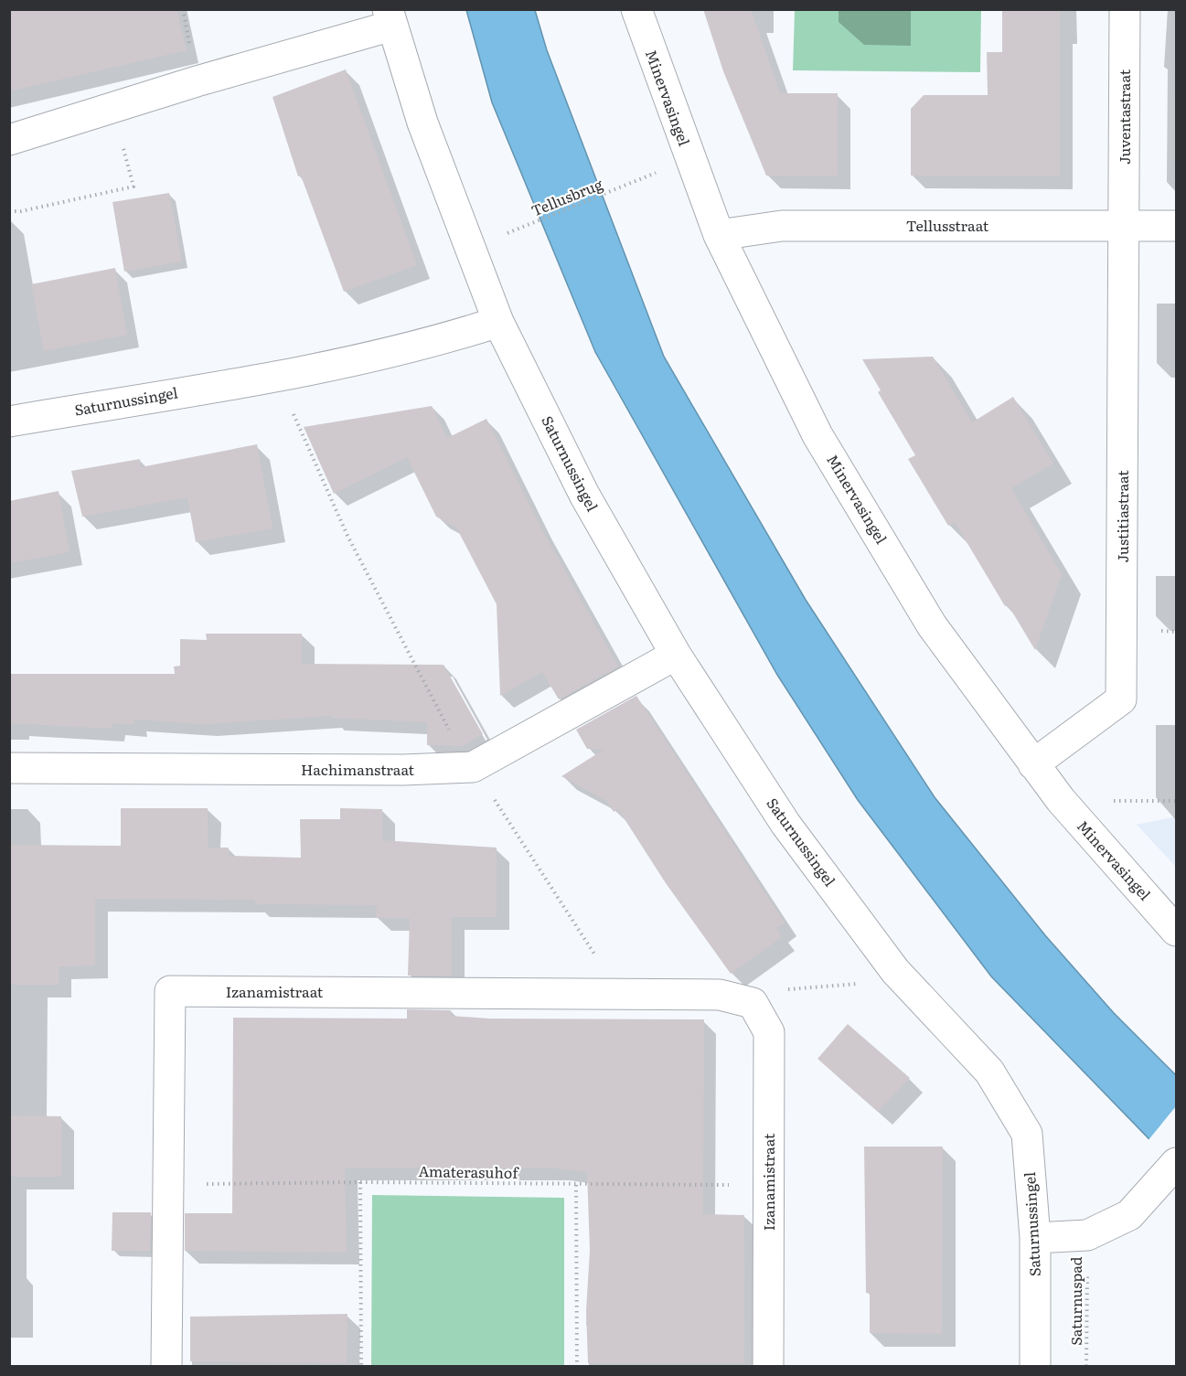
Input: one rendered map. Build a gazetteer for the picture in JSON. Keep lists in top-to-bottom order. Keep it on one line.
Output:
{"streets":{"street":["Minervasingel","Juventastraat","Tellusstraat","Saturnussingel","Justitiastraat","Hachimanstraat","Izanamistraat"],"path":["Tellusbrug","Amaterasuhof","Saturnuspad"]},"crossings":[["Minervasingel","Tellusstraat"],["Minervasingel","Justitiastraat"],["Juventastraat","Tellusstraat"],["Juventastraat","Justitiastraat"],["Tellusstraat","Justitiastraat"],["Saturnussingel","Hachimanstraat"],["Izanamistraat","Amaterasuhof"]]}
